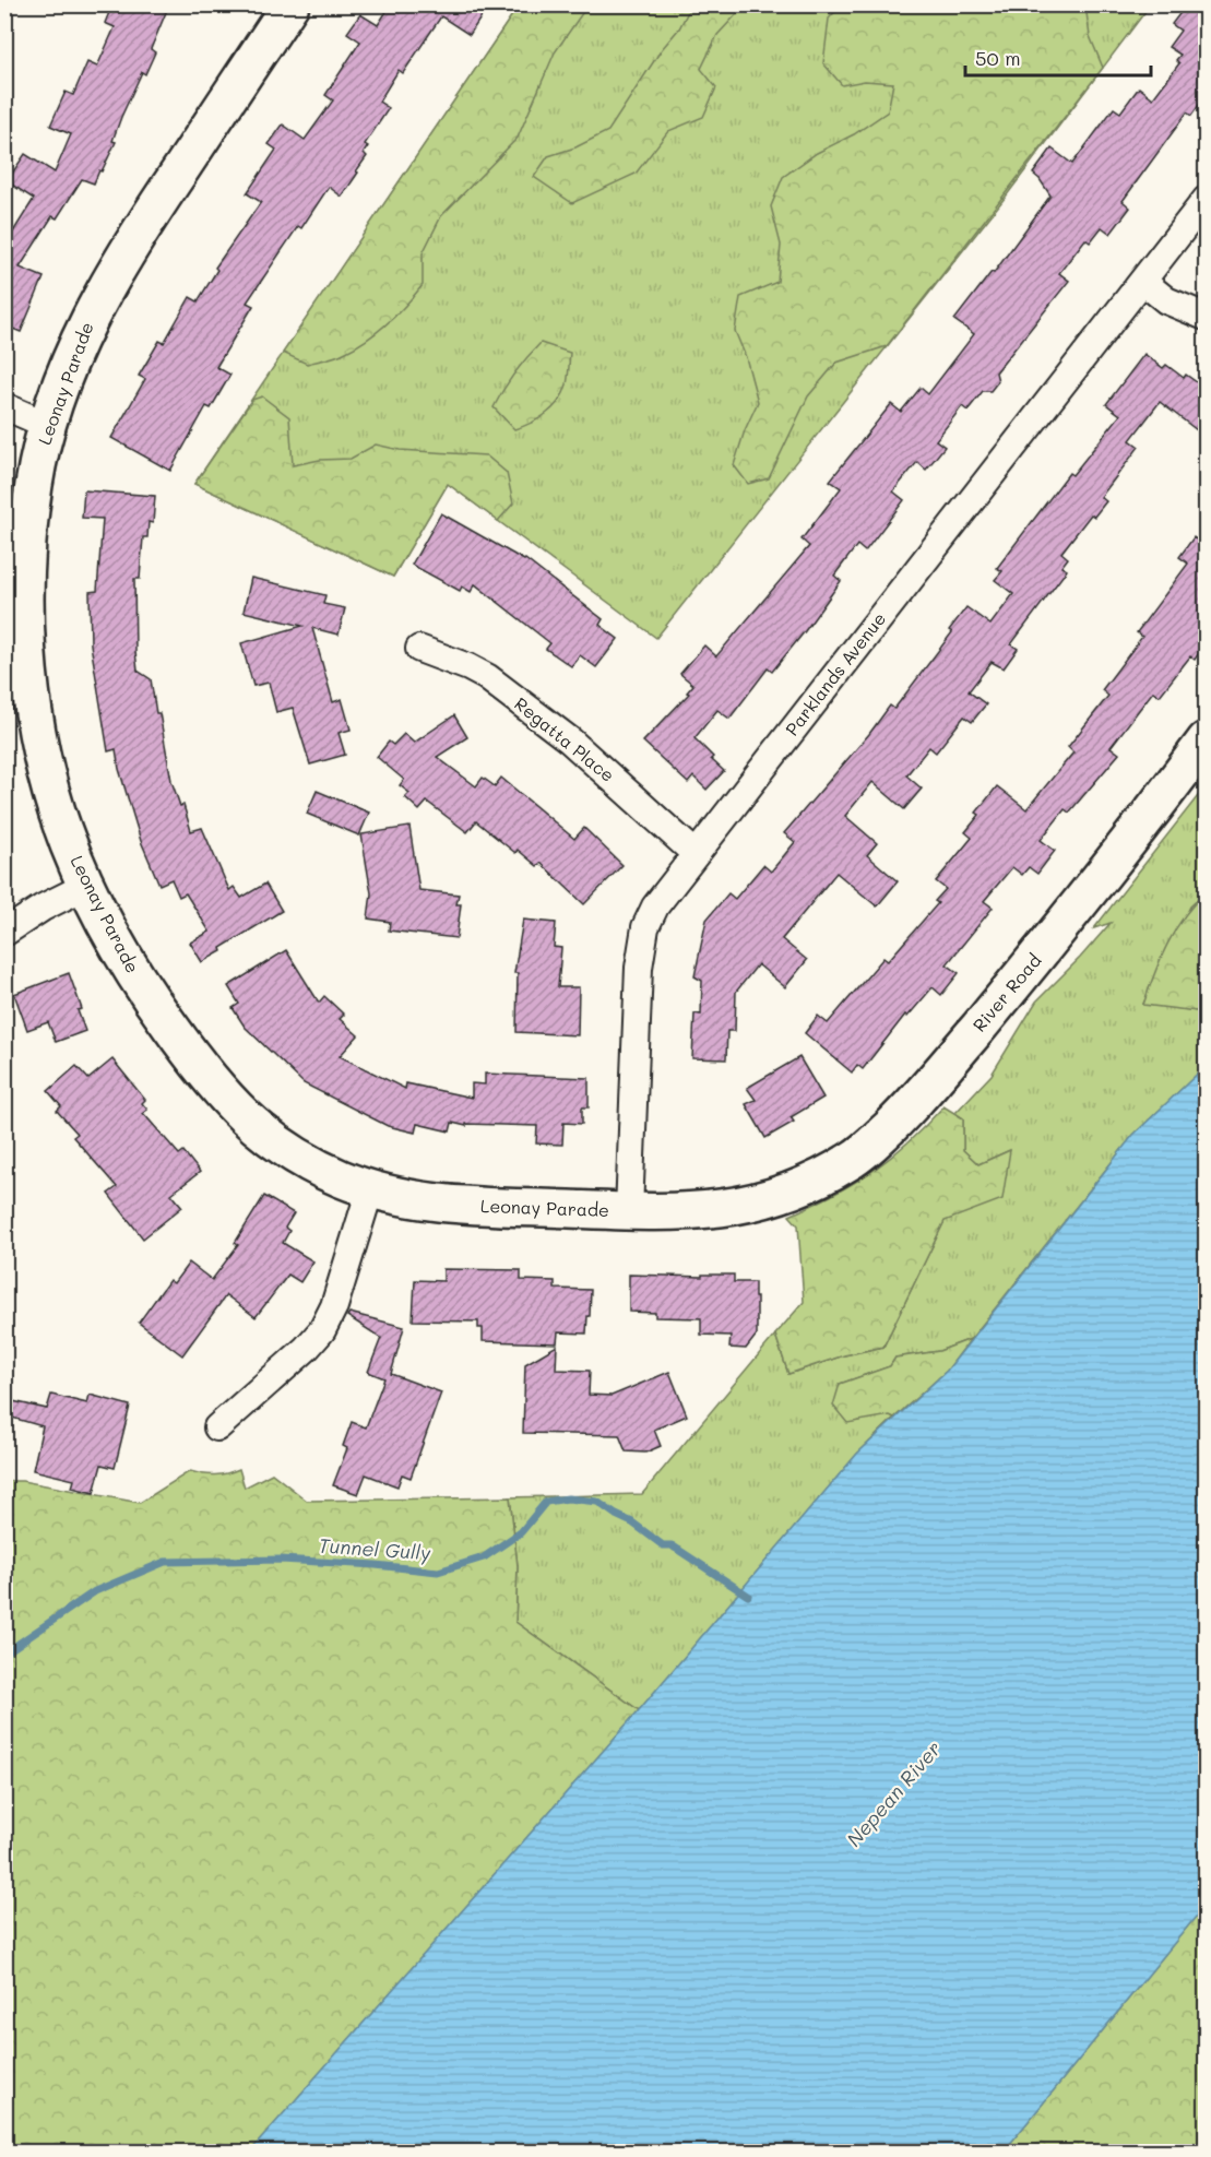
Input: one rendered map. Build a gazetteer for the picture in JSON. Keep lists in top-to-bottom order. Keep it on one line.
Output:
{"streets":{"street":["Leonay Parade","Parklands Avenue","Regatta Place","River Road"]},"crossings":[["Leonay Parade","Parklands Avenue"],["Leonay Parade","River Road"],["Parklands Avenue","Regatta Place"]],"water":["Tunnel Gully","Nepean River"],"scale_bar":"50 m"}
